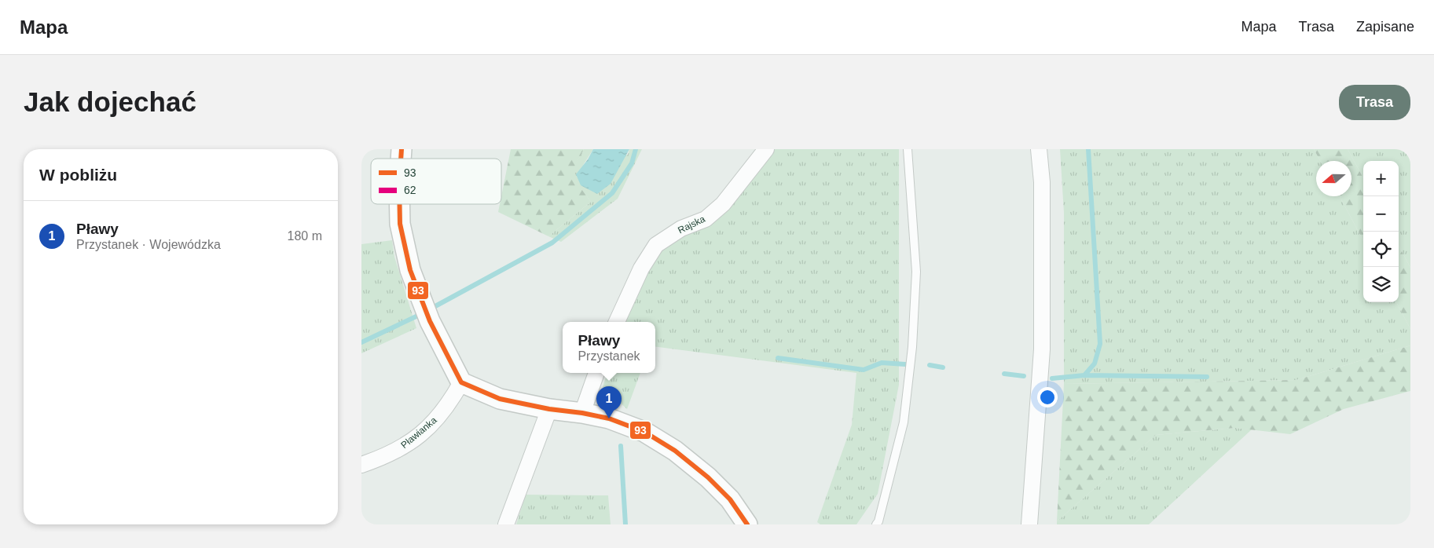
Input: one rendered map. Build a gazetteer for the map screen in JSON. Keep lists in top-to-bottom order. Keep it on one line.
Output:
{"streets":{"street":["Rajska","Pławianka"]},"lines":["transit line 93"],"legend":["93","62"],"north":"left","page":{"header":"Mapa","nav":["Mapa","Trasa","Zapisane"],"buttons":"Trasa","title":"Jak dojechać","heading":"W pobliżu","map_buttons":["+","−"],"list":[{"mark":"1","name":"Pławy","note":"Przystanek · Wojewódzka","value":"180 m"}],"popup":["Pławy","Przystanek"],"pins":"1"}}
